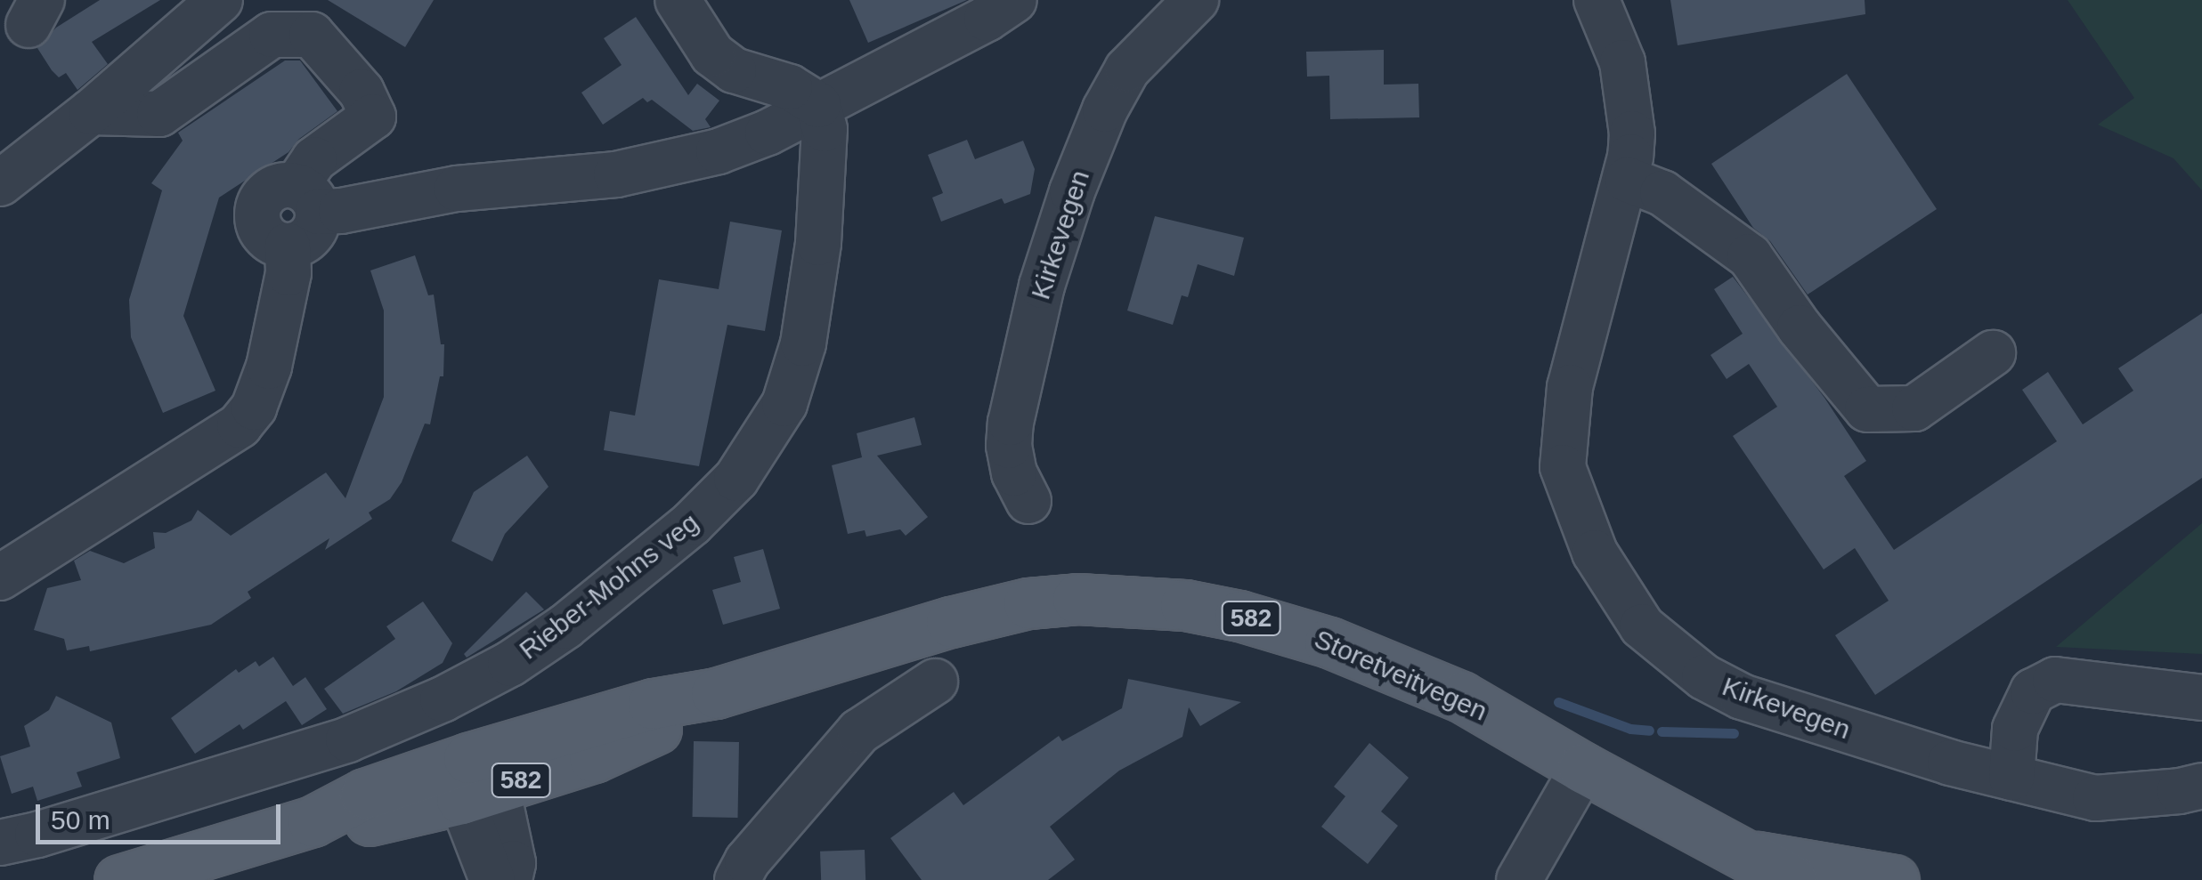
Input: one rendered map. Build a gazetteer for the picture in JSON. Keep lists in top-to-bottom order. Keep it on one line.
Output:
{"streets":{"main road":["582","Storetveitvegen"],"street":["Kirkevegen","Rieber-Mohns veg"]},"scale_bar":"50 m"}
